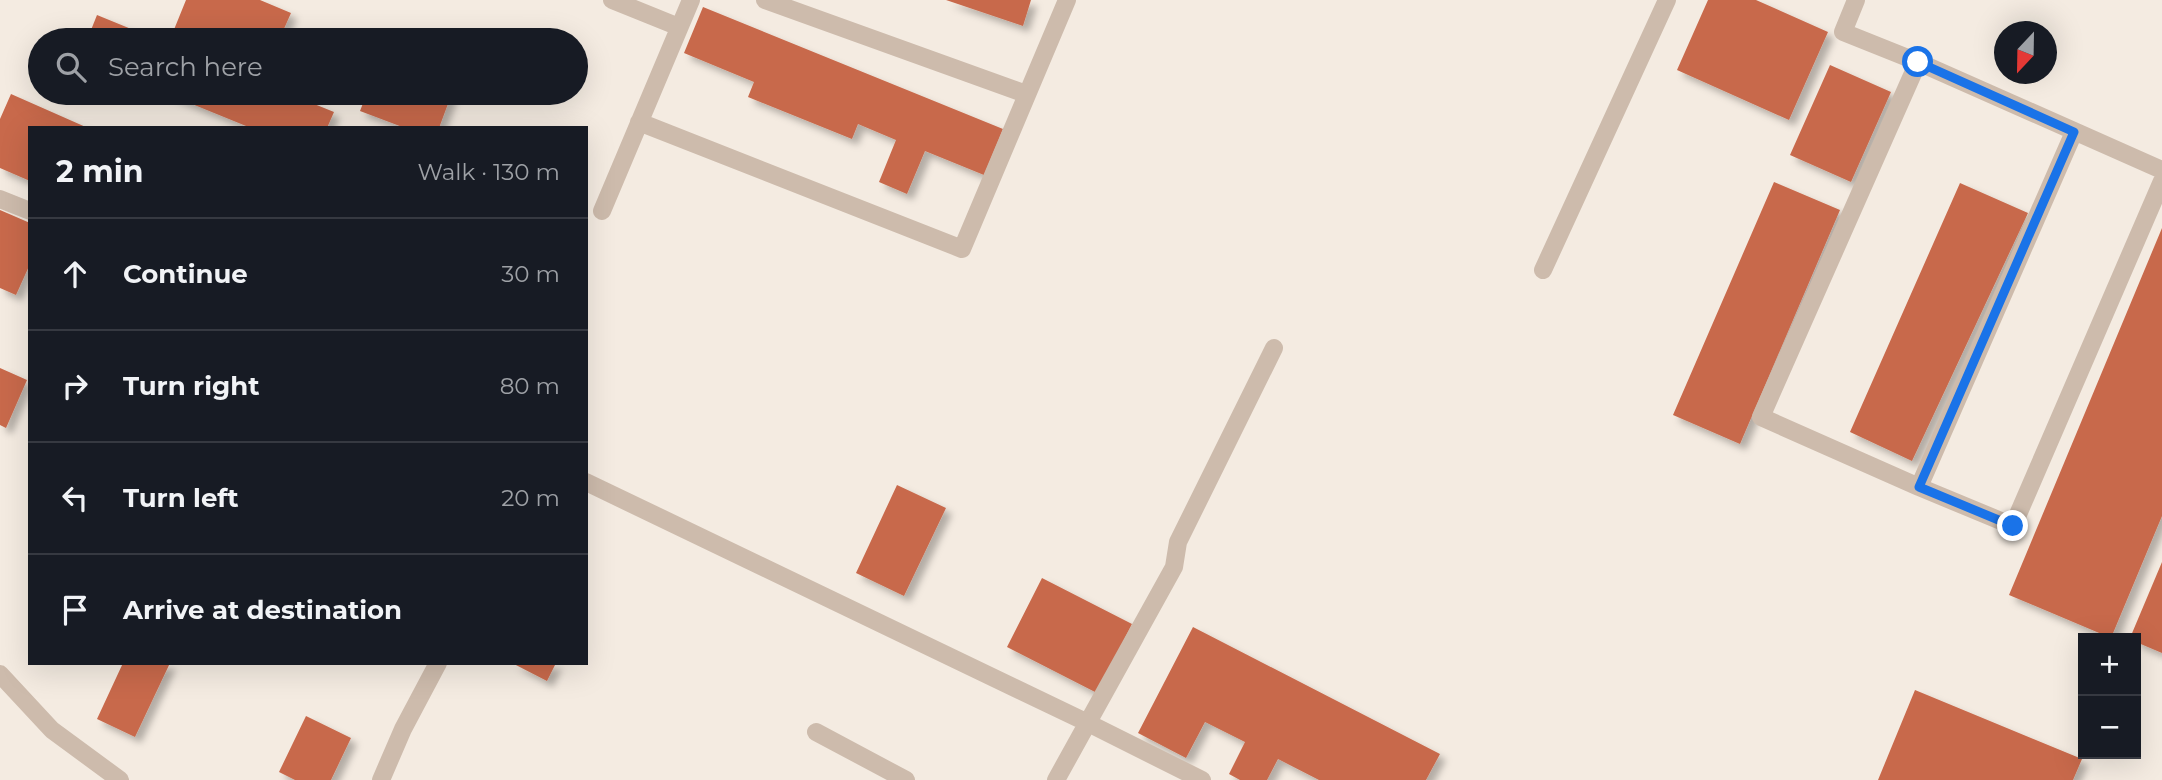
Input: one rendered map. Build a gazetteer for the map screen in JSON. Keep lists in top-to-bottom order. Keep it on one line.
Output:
{"north":"bottom","page":{"search":"Search here","heading":["2 min","Walk · 130 m"],"list":[["Continue","30 m"],["Turn right","80 m"],["Turn left","20 m"],"Arrive at destination"],"map_buttons":["+","−"]}}
